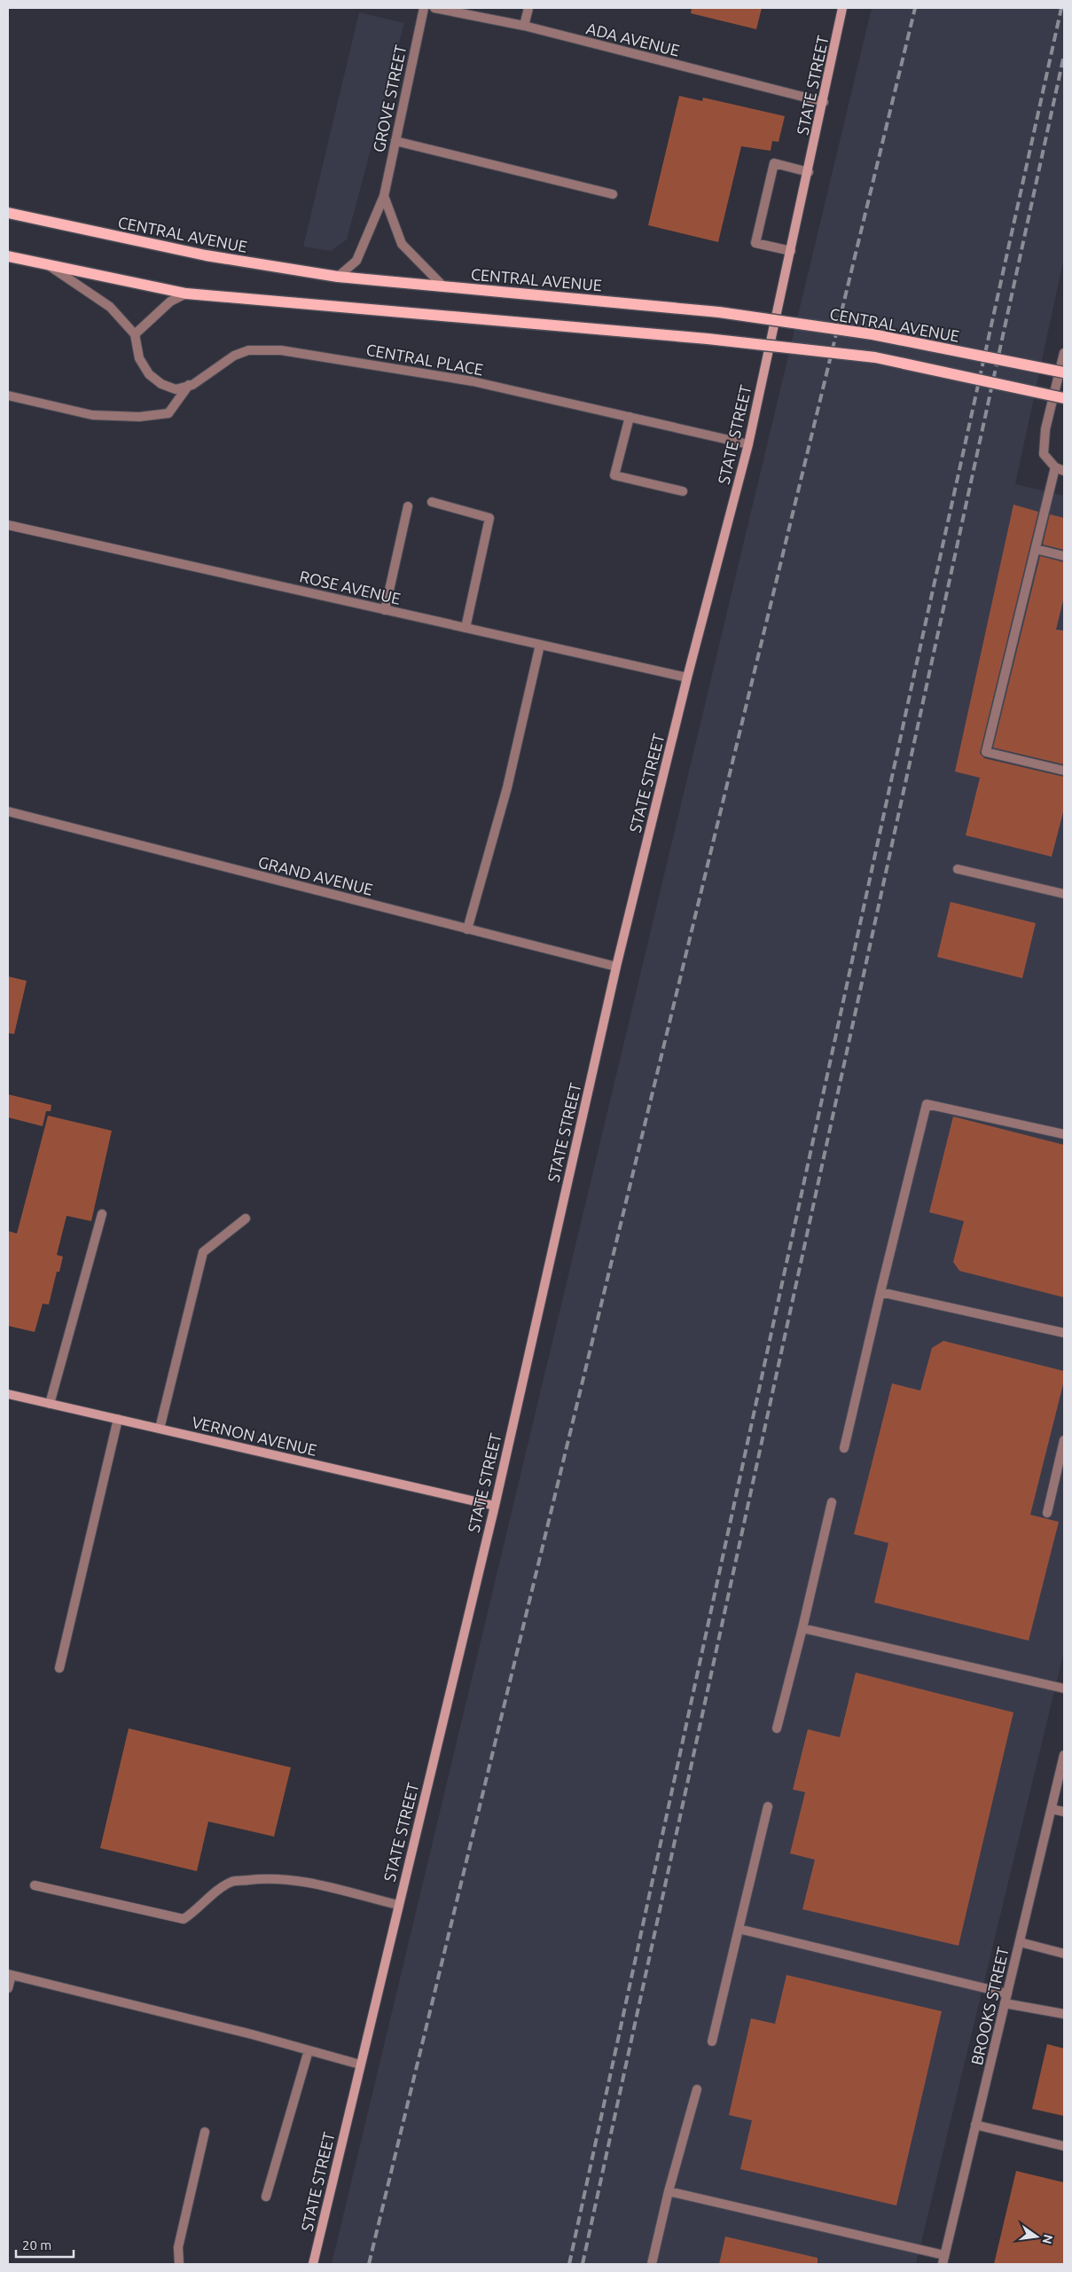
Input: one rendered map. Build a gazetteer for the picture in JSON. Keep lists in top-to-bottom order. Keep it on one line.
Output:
{"streets":{"main road":["CENTRAL AVENUE"],"street":["ADA AVENUE","STATE STREET","GROVE STREET","CENTRAL PLACE","ROSE AVENUE","GRAND AVENUE","VERNON AVENUE","BROOKS STREET"]},"crossings":[["ADA AVENUE","STATE STREET"],["STATE STREET","CENTRAL PLACE"],["STATE STREET","ROSE AVENUE"],["STATE STREET","GRAND AVENUE"],["STATE STREET","VERNON AVENUE"],["GROVE STREET","CENTRAL AVENUE"]],"scale_bar":"20 m","north":"right"}
